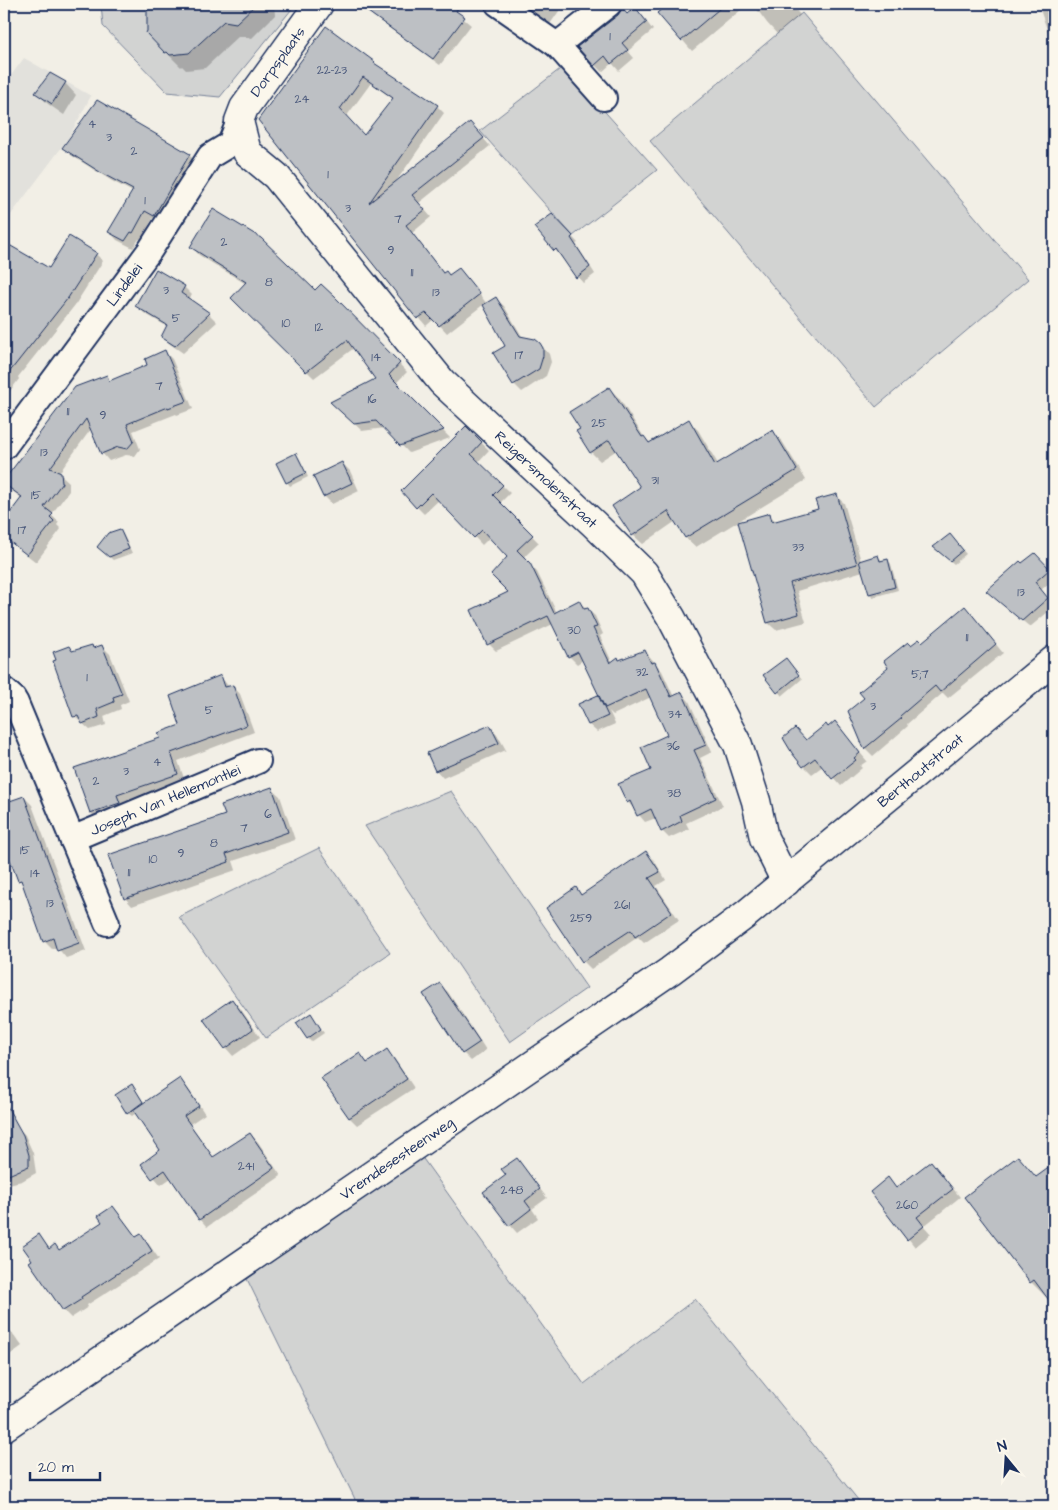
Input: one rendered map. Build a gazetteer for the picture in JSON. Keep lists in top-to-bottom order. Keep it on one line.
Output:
{"streets":{"street":["Dorpsplaats","Lindelei","Reigersmolenstraat","Berthoutstraat","Joseph Van Hellemontlei","Vremdesesteenweg"]},"crossings":[["Dorpsplaats","Lindelei"],["Dorpsplaats","Reigersmolenstraat"],["Lindelei","Reigersmolenstraat"],["Reigersmolenstraat","Berthoutstraat"],["Reigersmolenstraat","Vremdesesteenweg"],["Berthoutstraat","Vremdesesteenweg"]],"house_numbers":["1","22-23","24","4","3","2","1","1","3","7","2","9","11","8","3","13","5","10","12","17","14","7","16","11","9","25","13","31","15","17","33","13","30","11","32","5;7","1","3","5","34","36","4","3","2","38","6","7","8","15","9","10","11","14","13","261","259","241","248","260"],"scale_bar":"20 m","north":"top"}
